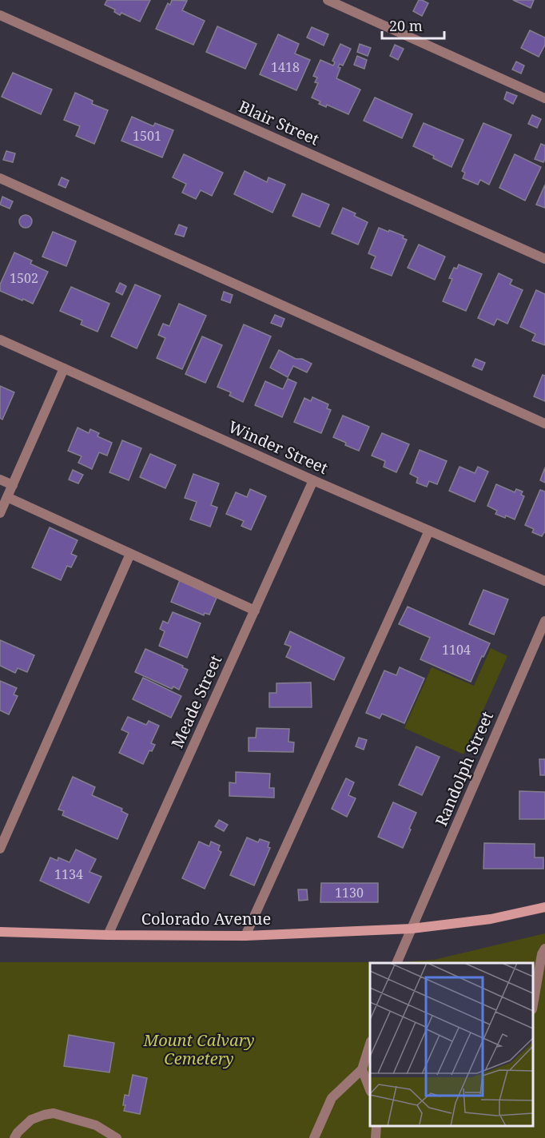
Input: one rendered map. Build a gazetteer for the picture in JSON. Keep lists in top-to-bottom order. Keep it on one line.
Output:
{"streets":{"street":["Blair Street","Winder Street","Meade Street","Randolph Street","Colorado Avenue"]},"crossings":[["Winder Street","Meade Street"],["Meade Street","Colorado Avenue"],["Randolph Street","Colorado Avenue"]],"parks":["Mount Calvary Cemetery"],"house_numbers":["1418","1501","1502","1104","1134","1130"],"scale_bar":"20 m"}
